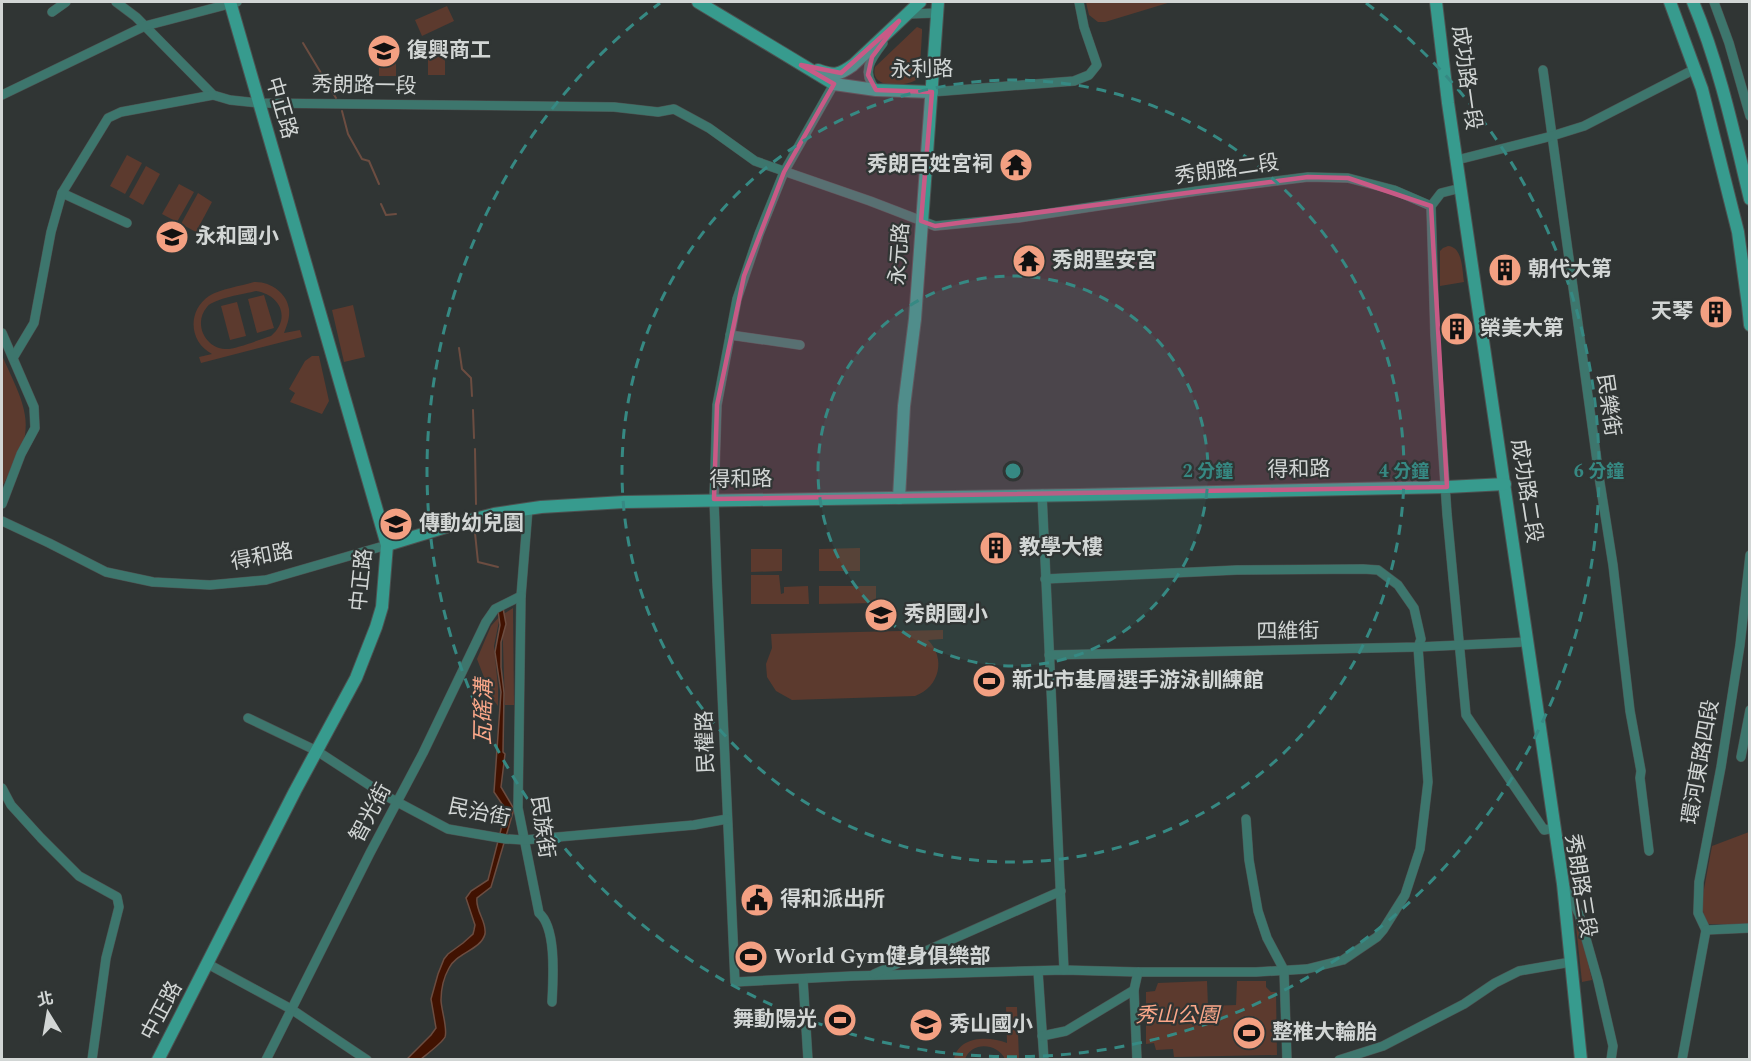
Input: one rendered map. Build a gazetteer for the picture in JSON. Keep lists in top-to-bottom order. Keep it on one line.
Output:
{"streets":{"street":["永利路","成功路一段","秀朗路一段","中正路","秀朗路二段","永元路","民樂街","得和路","成功路二段","四維街","民權路","環河東路四段","智光街","民治街","民族街","秀朗路三段"]},"crossings":[["永利路","永元路"],["永利路","民權路"],["成功路一段","成功路二段"],["秀朗路一段","中正路"],["秀朗路一段","秀朗路二段"],["中正路","得和路"],["中正路","民治街"],["秀朗路二段","永元路"],["秀朗路二段","民權路"],["永元路","得和路"],["得和路","成功路二段"],["得和路","民權路"],["得和路","民族街"],["成功路二段","四維街"],["成功路二段","秀朗路三段"],["四維街","秀朗路三段"],["民權路","民治街"],["智光街","民治街"],["智光街","民族街"],["民治街","民族街"]],"water":["瓦磘溝"],"parks":["秀山公園"],"places":{"school or university":["復興商工","永和國小","傳動幼兒園","秀朗國小","秀山國小"],"temple":["秀朗百姓宮祠","秀朗聖安宮"],"building":["朝代大第","天琴","榮美大第","教學大樓"],"sports":["新北市基層選手游泳訓練館","World Gym健身俱樂部","舞動陽光","整椎大輪胎"],"public building":["得和派出所"]},"north":"top","rings":["2 分鐘","4 分鐘","6 分鐘"]}
